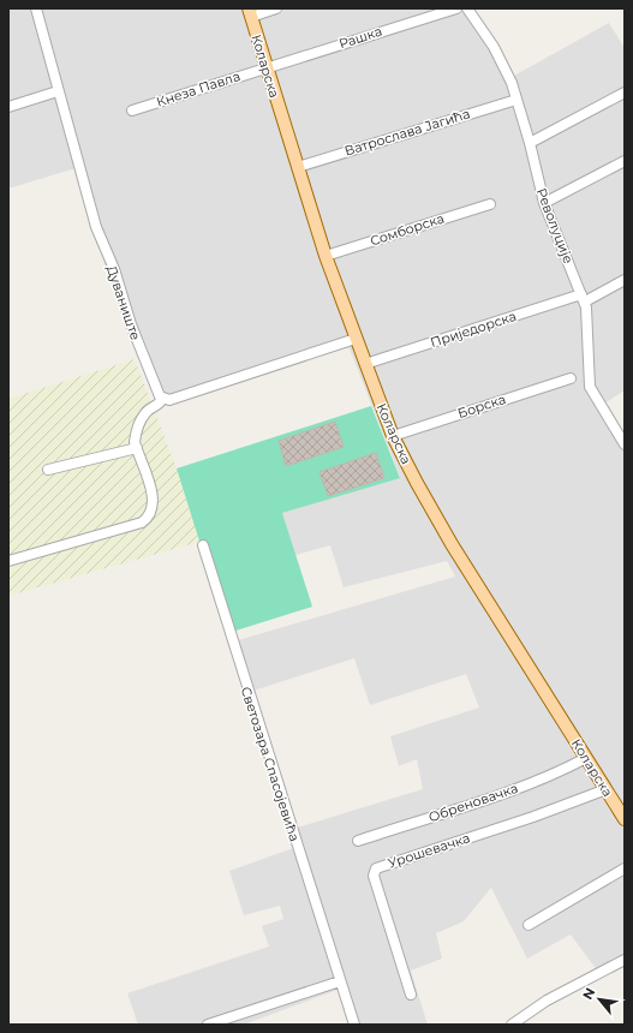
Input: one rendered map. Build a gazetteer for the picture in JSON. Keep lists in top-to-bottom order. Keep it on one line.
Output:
{"streets":{"main road":["Коларска"],"street":["Рашка","Кнеза Павла","Ватрослава Јагића","Револуције","Сомборска","Дуваниште","Приједорска","Борска","Светозара Спасојевића","Обреновачка","Урошевачка"]},"crossings":[["Рашка","Коларска"],["Рашка","Кнеза Павла"],["Коларска","Кнеза Павла"],["Коларска","Ватрослава Јагића"],["Коларска","Сомборска"],["Коларска","Приједорска"],["Коларска","Борска"],["Коларска","Обреновачка"],["Коларска","Урошевачка"],["Ватрослава Јагића","Револуције"],["Револуције","Приједорска"]],"north":"top left"}
